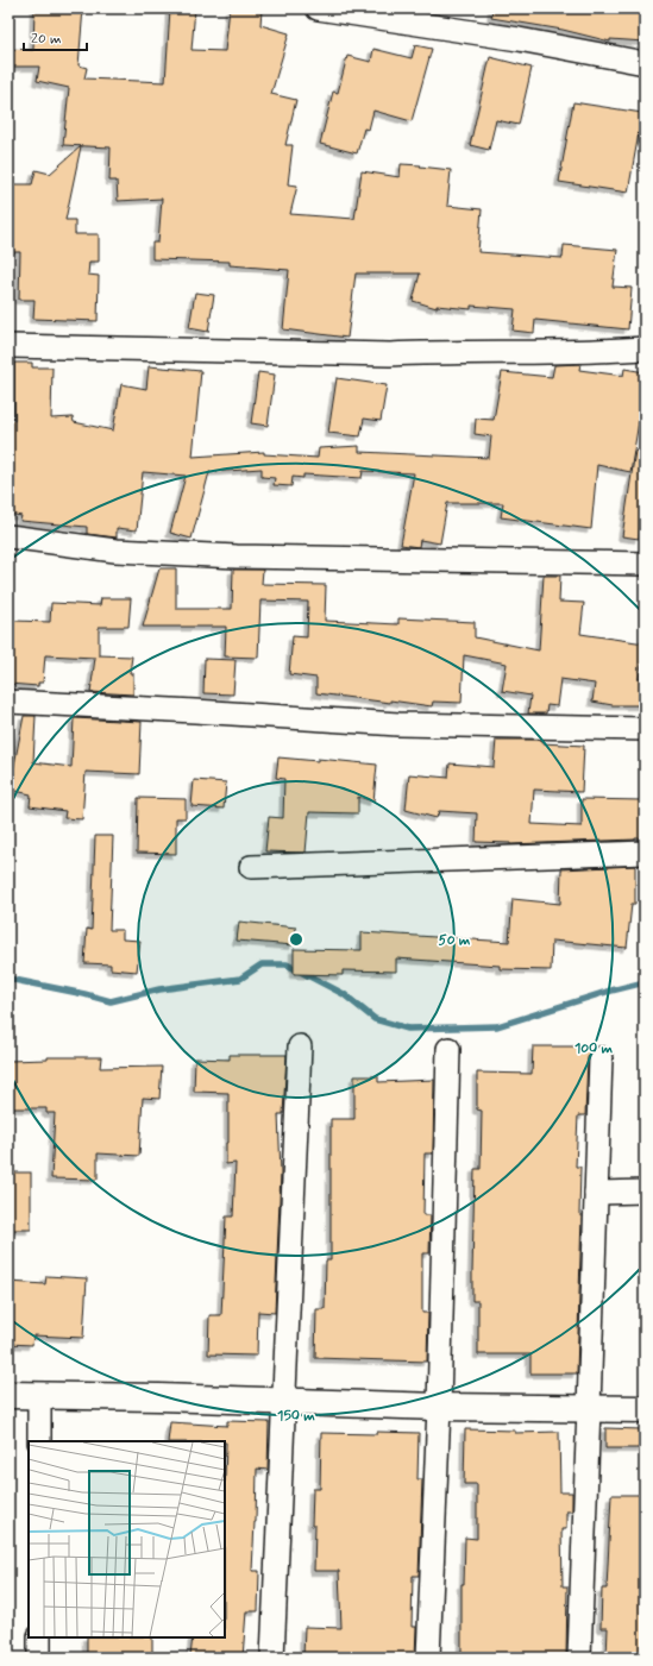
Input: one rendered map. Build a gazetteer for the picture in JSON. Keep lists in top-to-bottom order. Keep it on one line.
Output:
{"scale_bar":"20 m","rings":["50 m","100 m","150 m"]}
